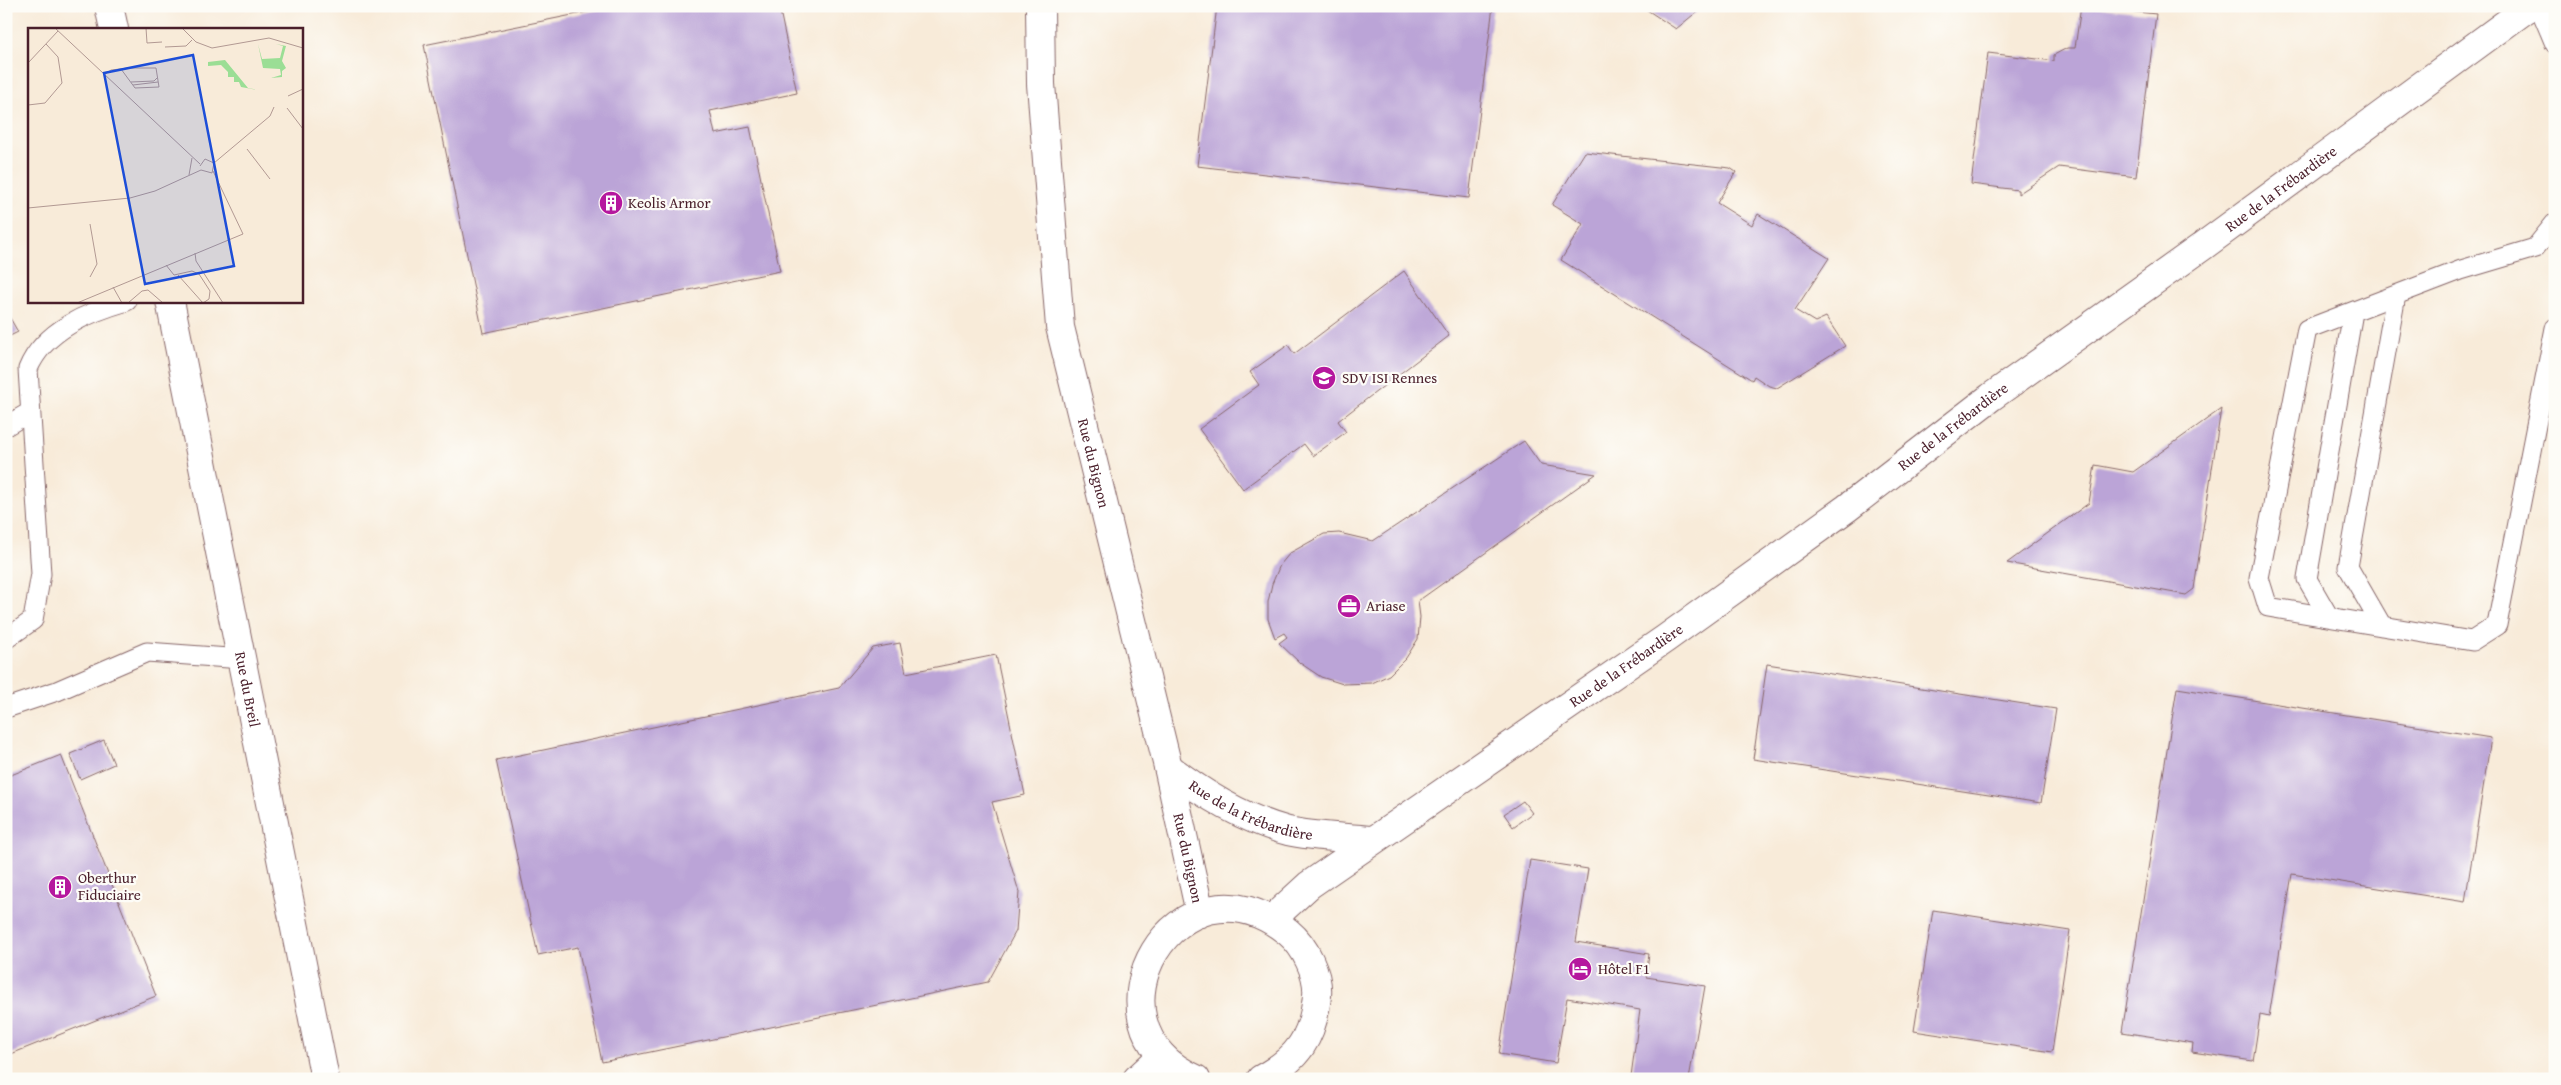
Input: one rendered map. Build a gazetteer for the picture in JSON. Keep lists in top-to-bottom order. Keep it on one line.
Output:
{"streets":{"street":["Rue de la Frébardière","Rue du Bignon","Rue du Breil"]},"crossings":[["Rue de la Frébardière","Rue du Bignon"]],"places":{"building":["Keolis Armor","Oberthur Fiduciaire"],"school or university":["SDV ISI Rennes"],"office":["Ariase"],"hotel":["Hôtel F1"]}}
